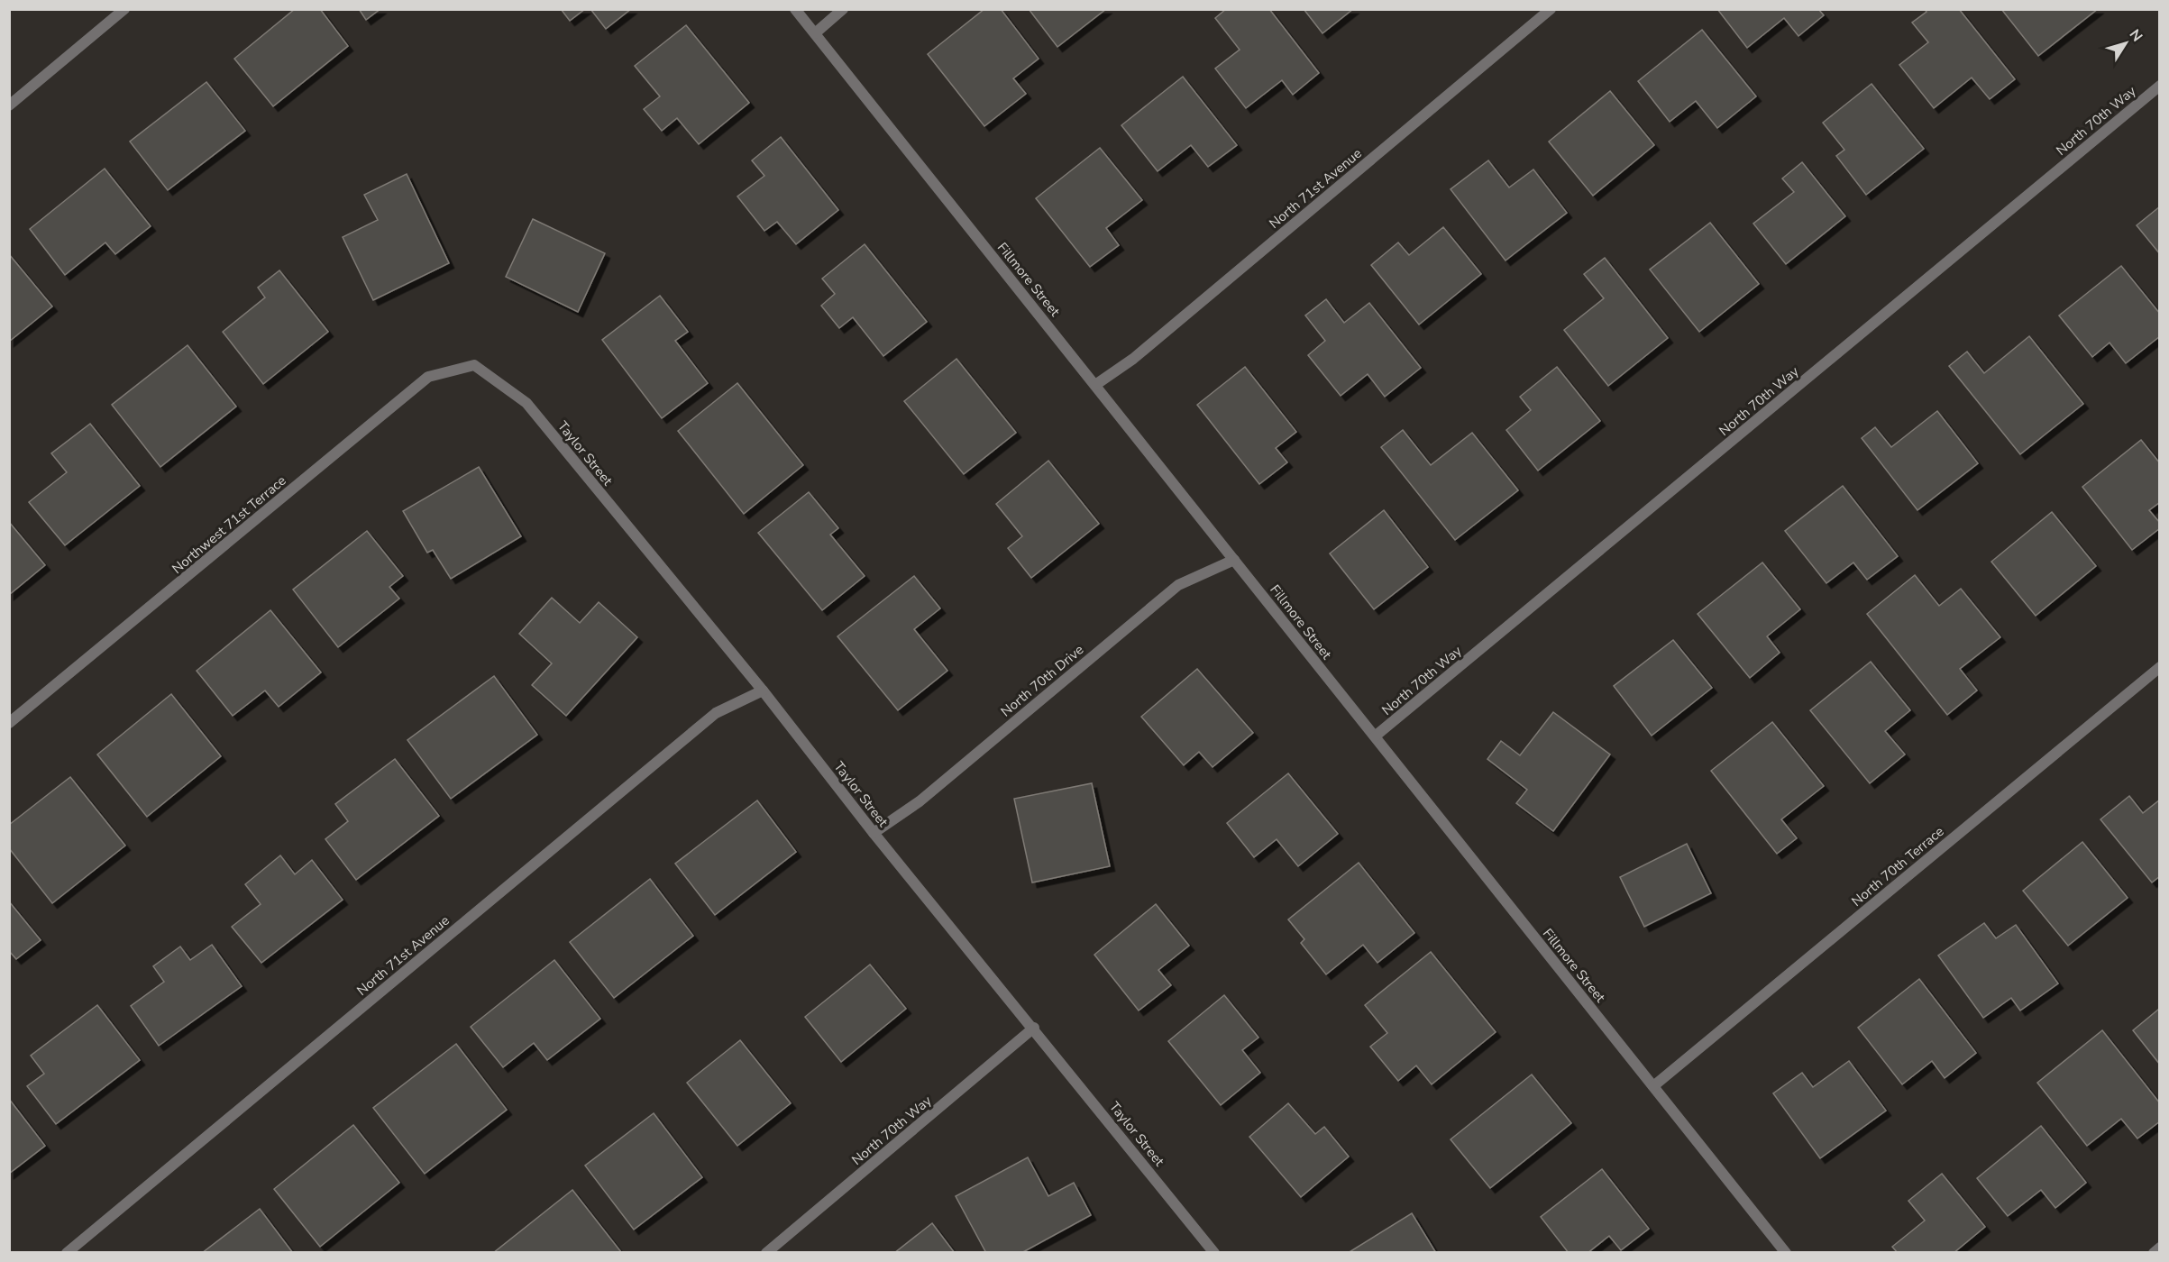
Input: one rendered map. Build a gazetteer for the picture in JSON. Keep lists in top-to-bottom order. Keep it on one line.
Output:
{"streets":{"street":["North 70th Way","North 71st Avenue","Fillmore Street","Taylor Street","Northwest 71st Terrace","North 70th Drive","North 70th Terrace"]},"crossings":[["North 70th Way","Fillmore Street"],["North 70th Way","Taylor Street"],["North 71st Avenue","Fillmore Street"],["North 71st Avenue","Taylor Street"],["Fillmore Street","North 70th Drive"],["Fillmore Street","North 70th Terrace"],["Taylor Street","Northwest 71st Terrace"],["Taylor Street","North 70th Drive"]],"north":"top right"}
